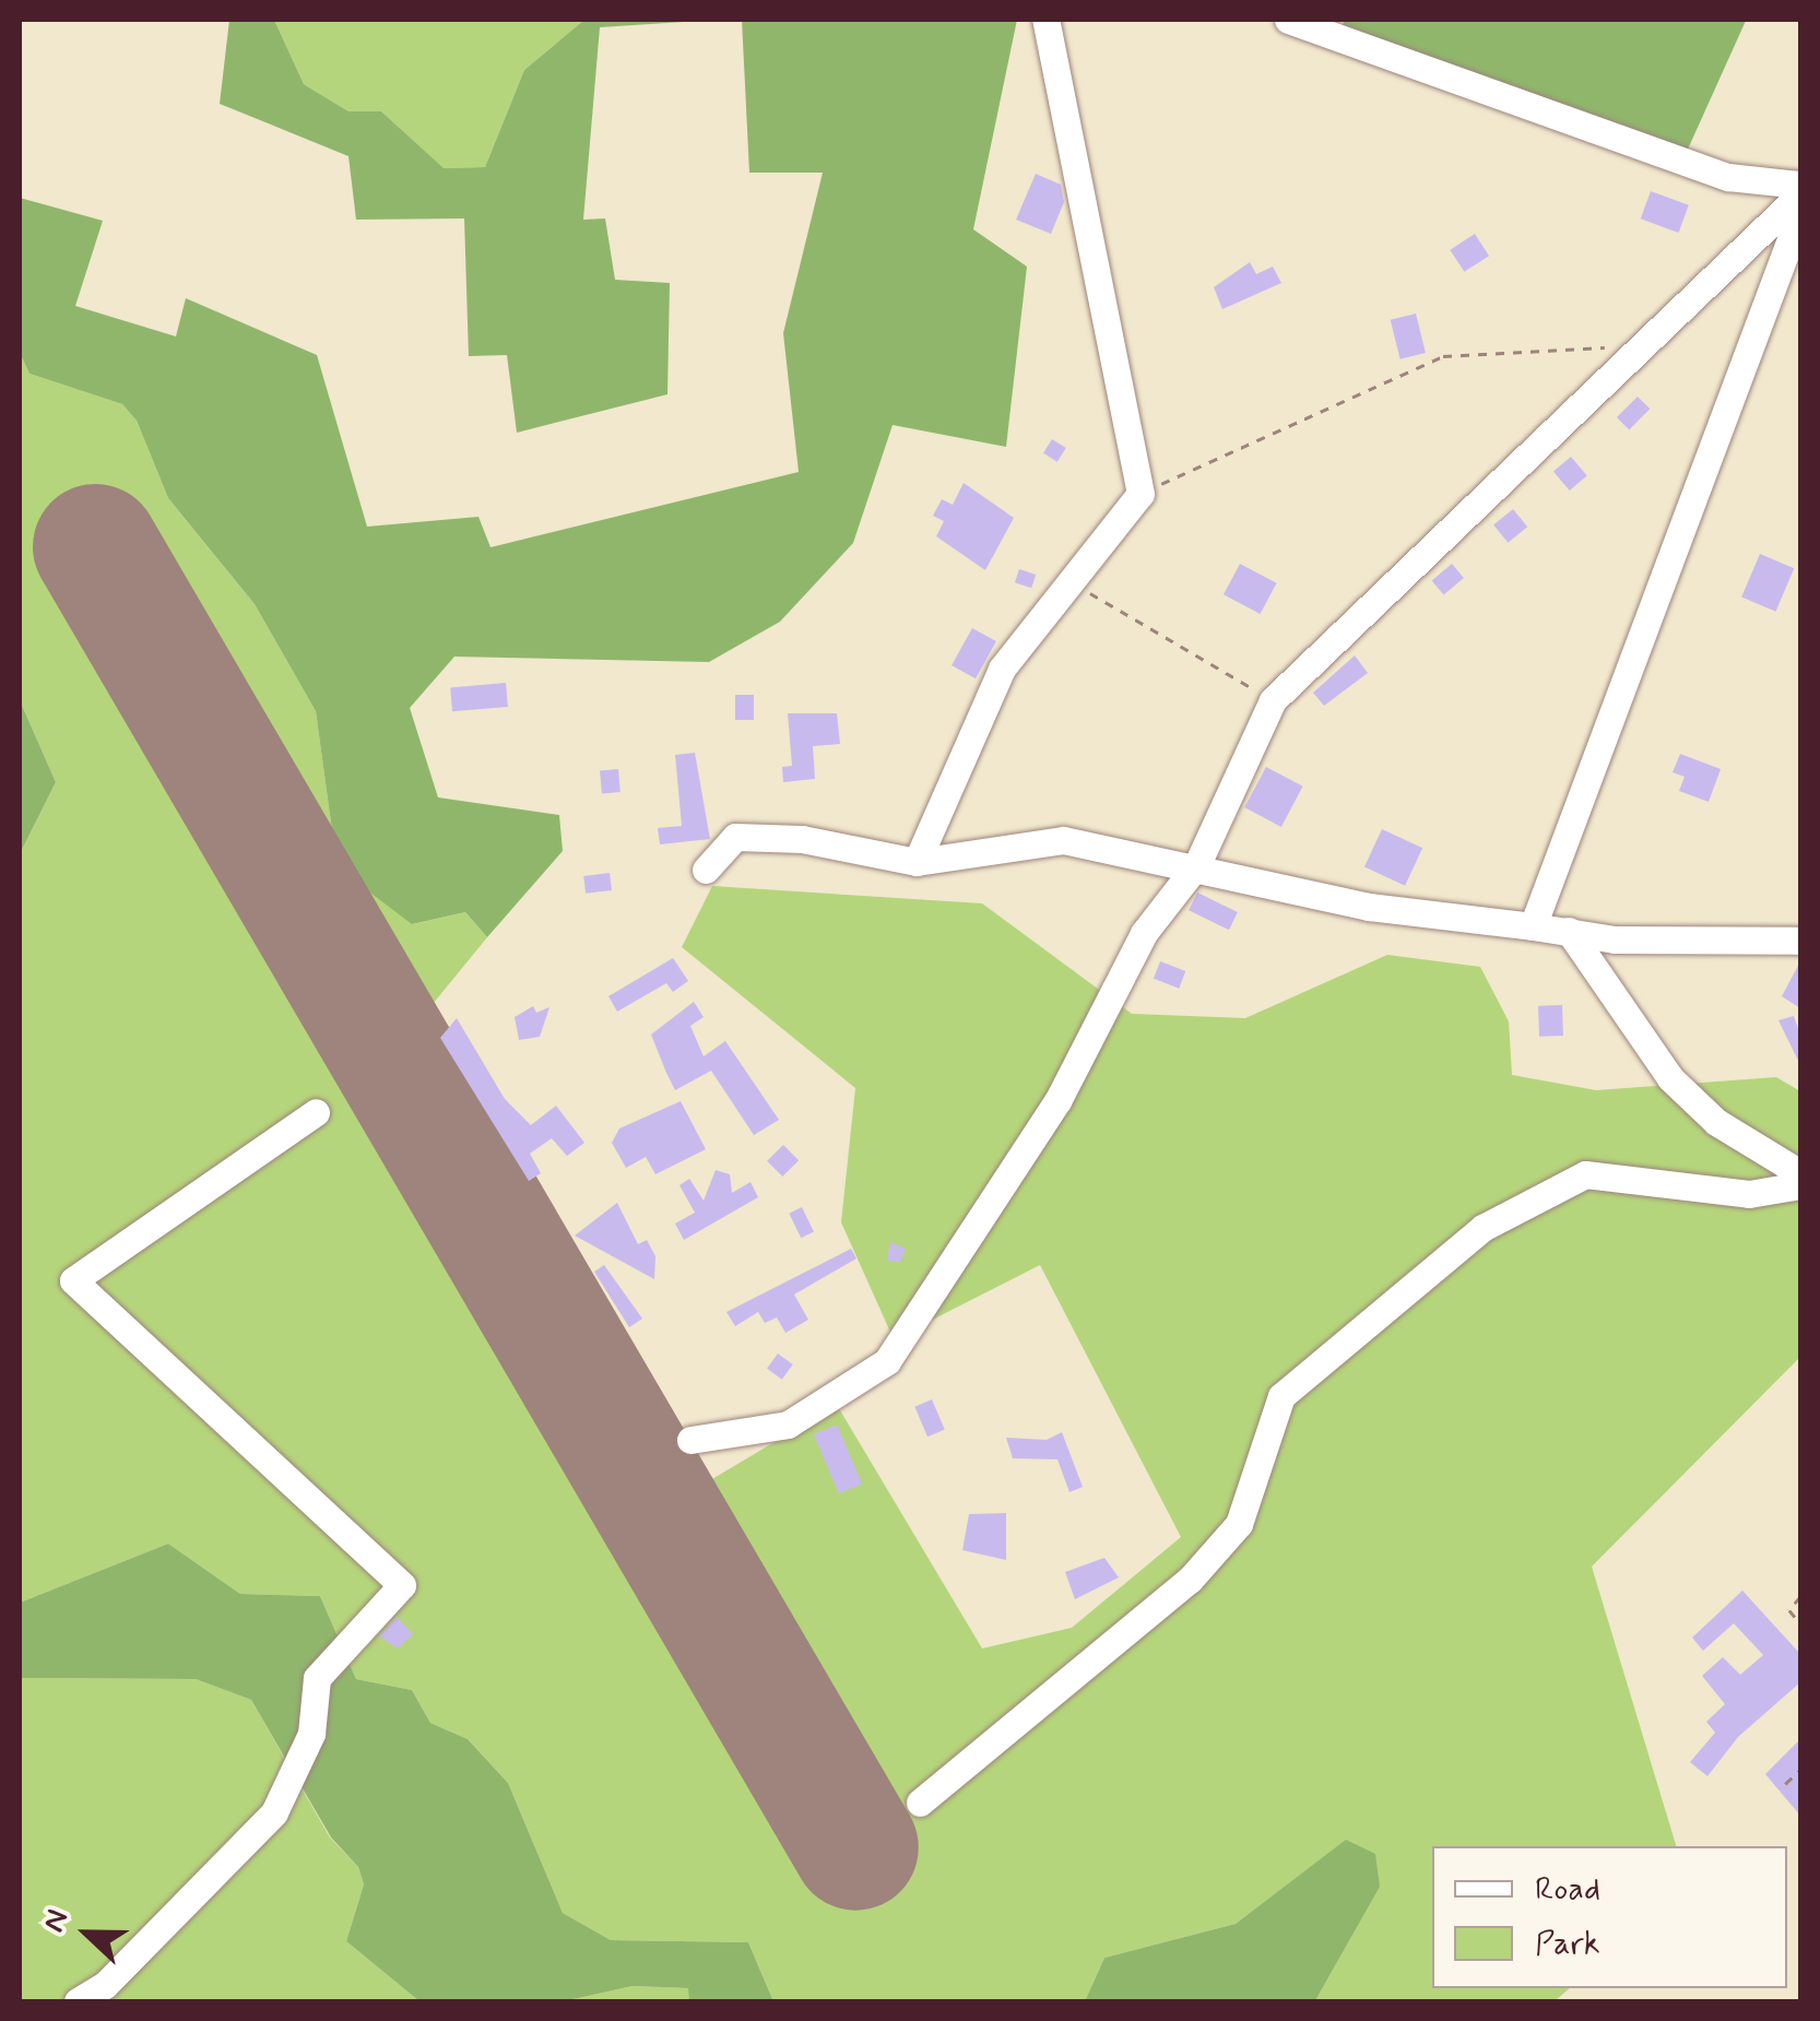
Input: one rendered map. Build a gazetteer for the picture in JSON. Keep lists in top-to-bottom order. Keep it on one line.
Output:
{"legend":["Road","Park"],"north":"left"}
